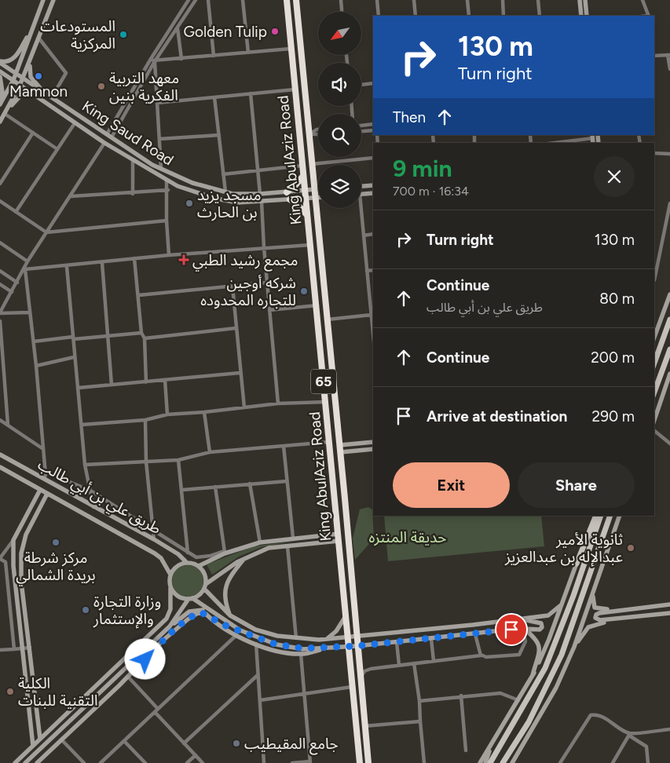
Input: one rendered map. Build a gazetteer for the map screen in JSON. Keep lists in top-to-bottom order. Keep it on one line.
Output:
{"streets":{"highway":["King AbulAziz Road","65"],"main road":["King Saud Road","طريق علي بن أبي طالب"]},"crossings":[["King Saud Road","King AbulAziz Road"]],"parks":["حديقة المنتزه"],"places":{"other":["Golden Tulip","المستودعات المركزية","Mamnon","معهد التربية الفكرية بنين","مسجد يزيد بن الحارث","شركه أوجين للتجاره المحدوده","مركز شرطة بريدة الشمالي","ثانوية الأمير عبدالإله بن عبدالعزيز","وزارة التجارة والإستثمار","الكلية التقنية للبنات","جامع المقيطيب"],"health":["مجمع رشيد الطبي"]},"north":"bottom left","page":{"turn":["130 m","Turn right"],"then":"Then","heading":["9 min","700 m · 16:34"],"list":[{"name":"Turn right","value":"130 m"},{"name":"Continue","note":"طريق علي بن أبي طالب","value":"80 m"},{"name":"Continue","value":"200 m"},{"name":"Arrive at destination","value":"290 m"}],"buttons":["Exit","Share"]}}
